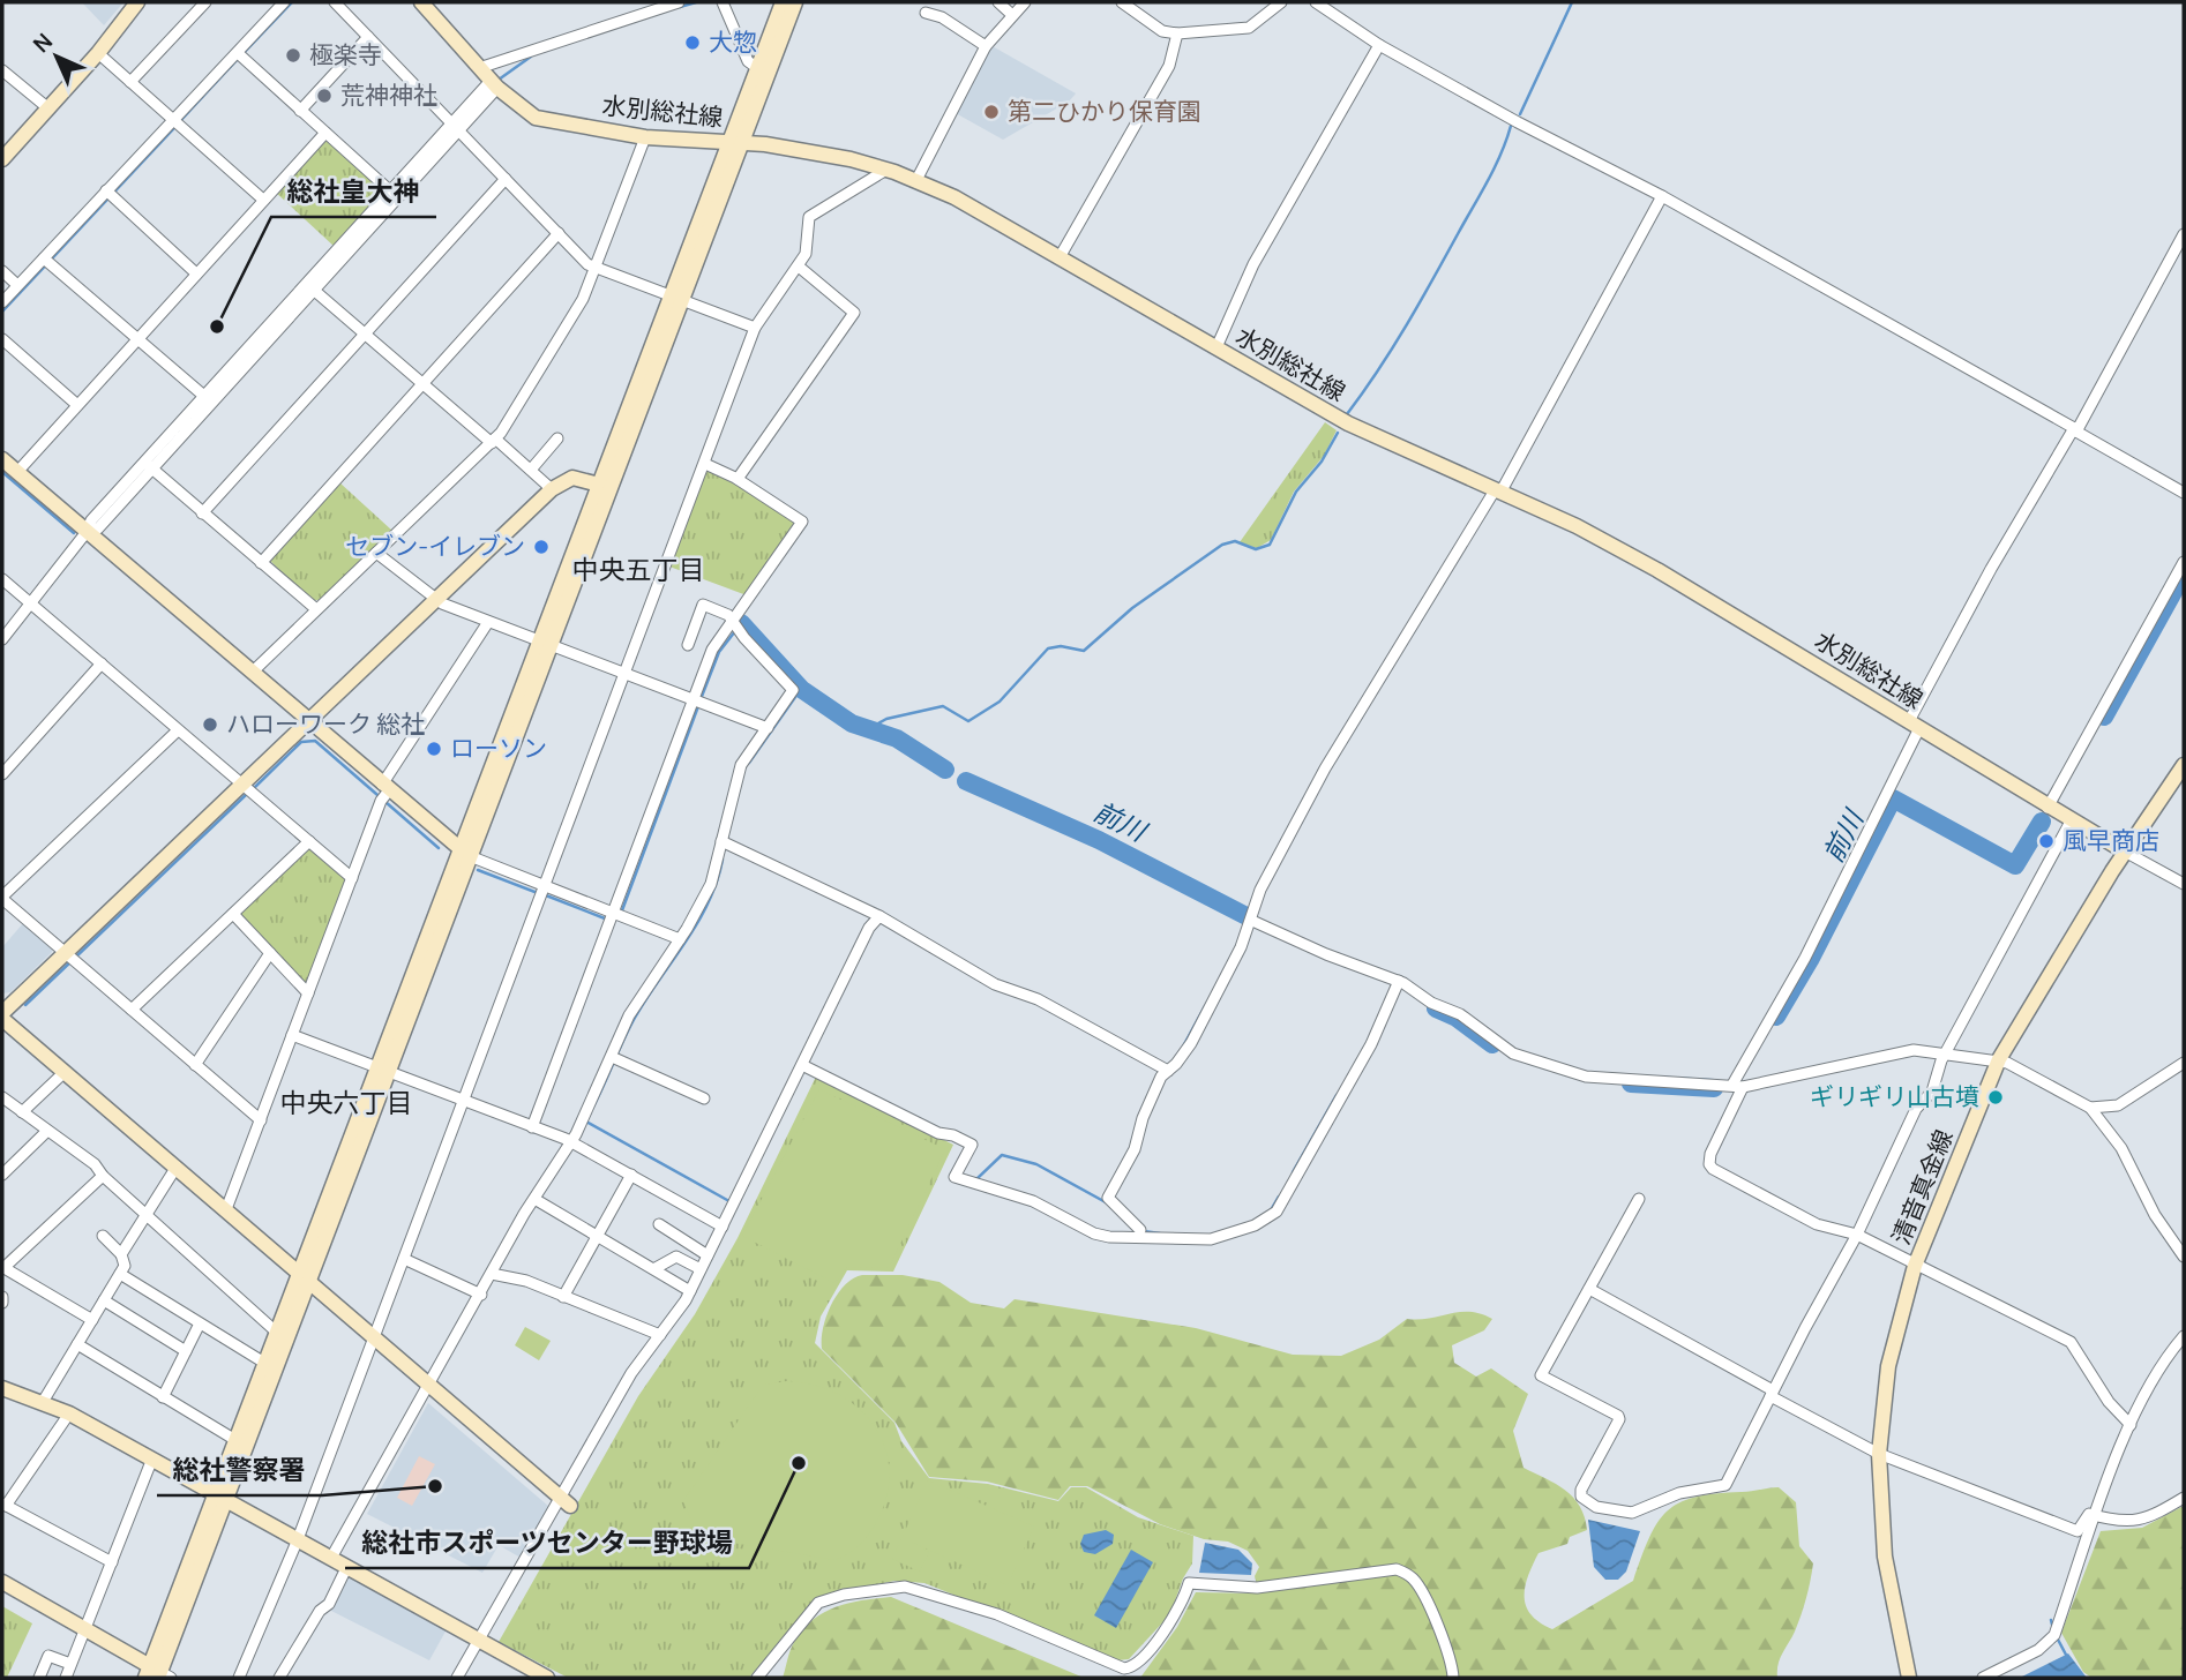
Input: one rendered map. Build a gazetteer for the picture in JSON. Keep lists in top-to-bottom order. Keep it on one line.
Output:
{"streets":{"street":["水別総社線","清音真金線"]},"crossings":[["水別総社線","清音真金線"]],"districts":["中央五丁目","中央六丁目"],"water":["前川"],"places":["大惣","極楽寺","荒神神社","第二ひかり保育園","総社皇大神","セブン-イレブン","ハローワーク 総社","ローソン","風早商店","ギリギリ山古墳","総社市スポーツセンター野球場","総社警察署"],"north":"top left"}
